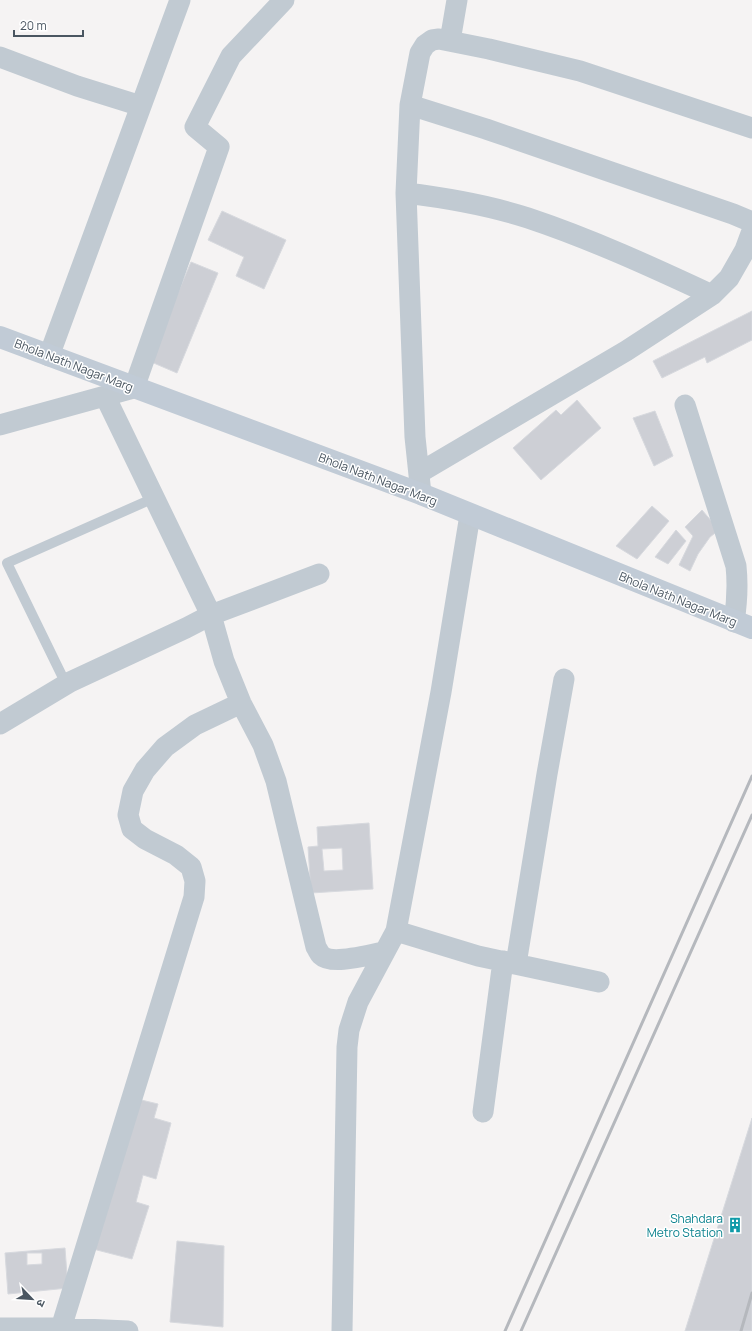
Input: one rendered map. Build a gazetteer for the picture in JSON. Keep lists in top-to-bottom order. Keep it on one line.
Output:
{"streets":{"street":["Bhola Nath Nagar Marg"]},"places":{"building":["Shahdara Metro Station"]},"scale_bar":"20 m","north":"bottom right"}
